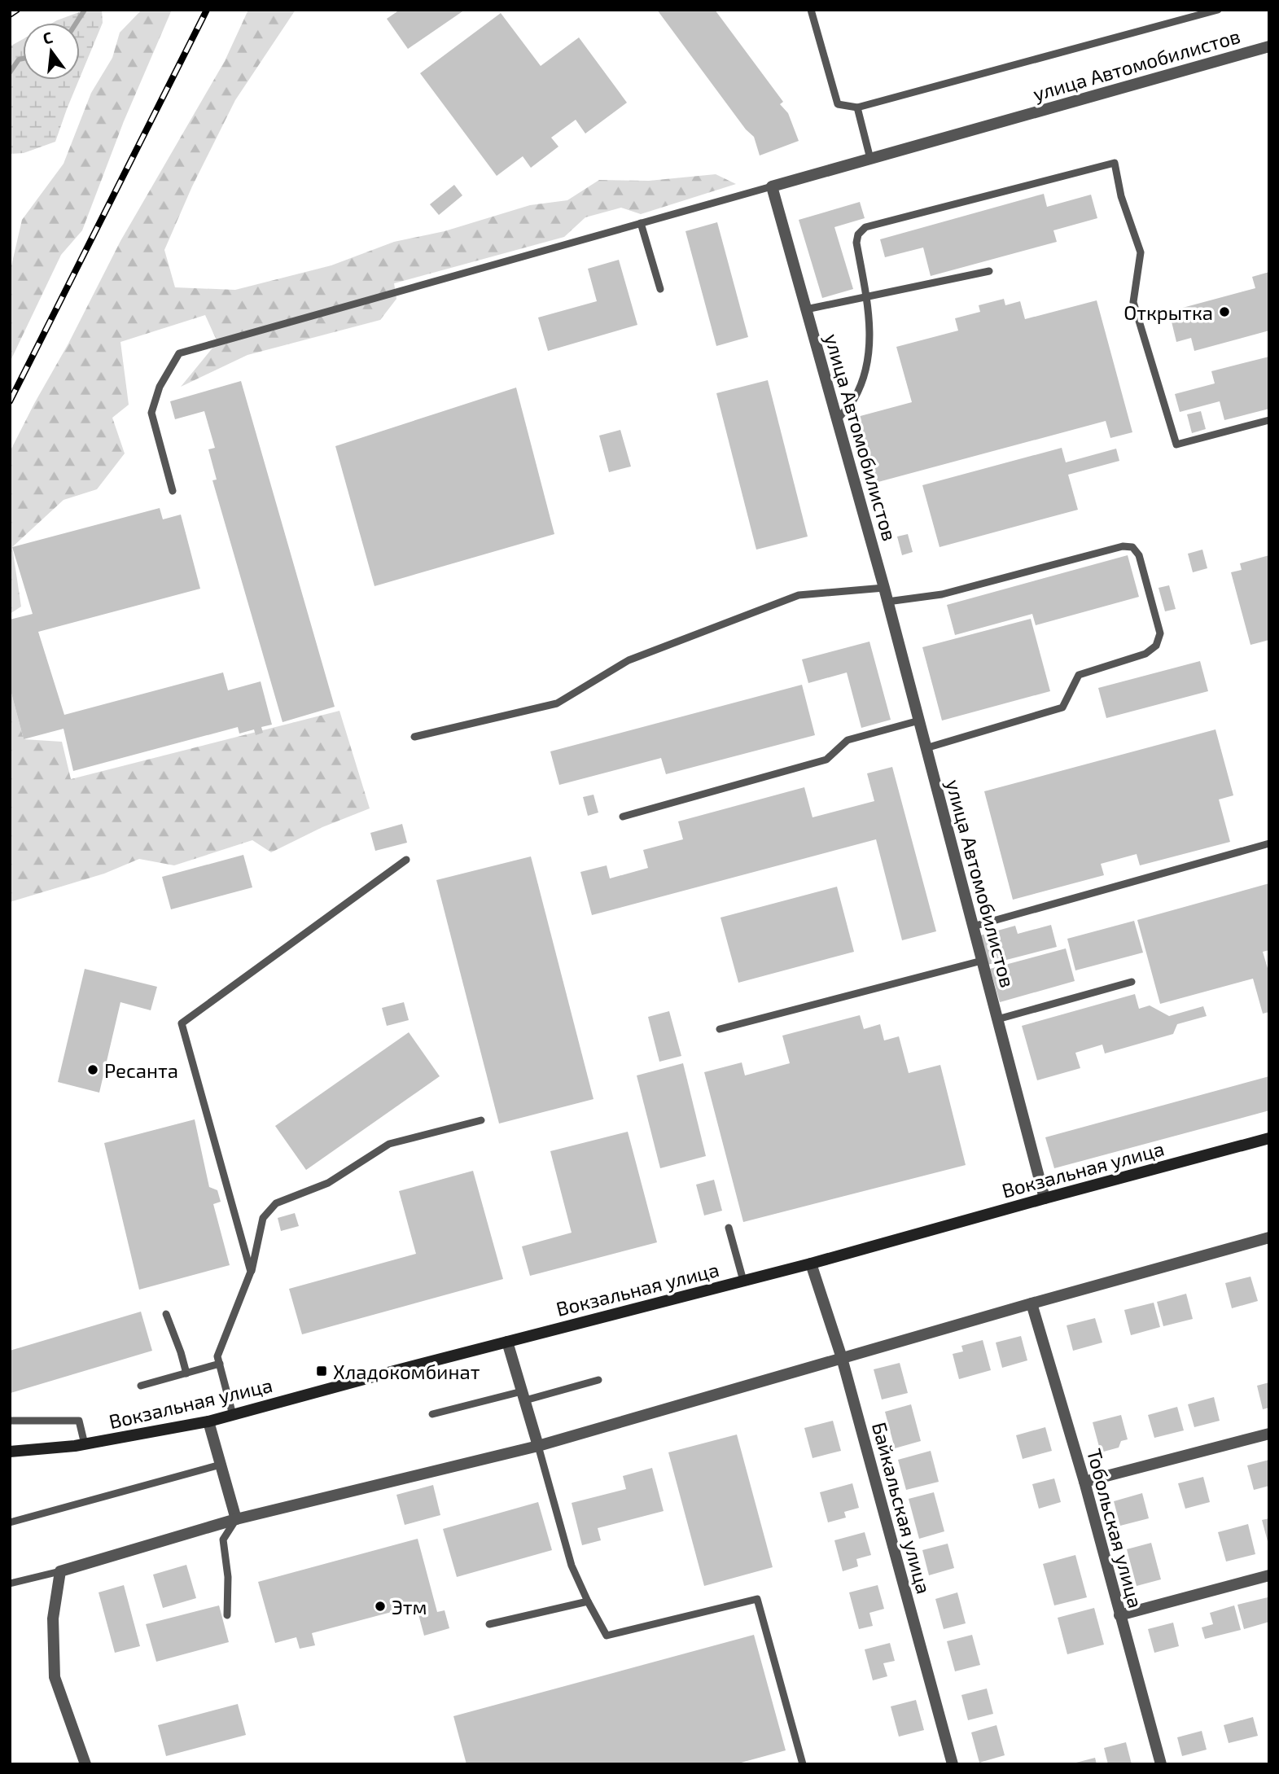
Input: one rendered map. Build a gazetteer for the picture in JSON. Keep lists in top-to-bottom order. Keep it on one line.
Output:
{"streets":{"main road":["Вокзальная улица"],"street":["улица Автомобилистов","Байкальская улица","Тобольская улица"]},"crossings":[["улица Автомобилистов","Вокзальная улица"],["Вокзальная улица","Байкальская улица"]],"places":{"other":["Открытка","Ресанта","Этм"],"transit":["Хладокомбинат"]},"north":"top"}
